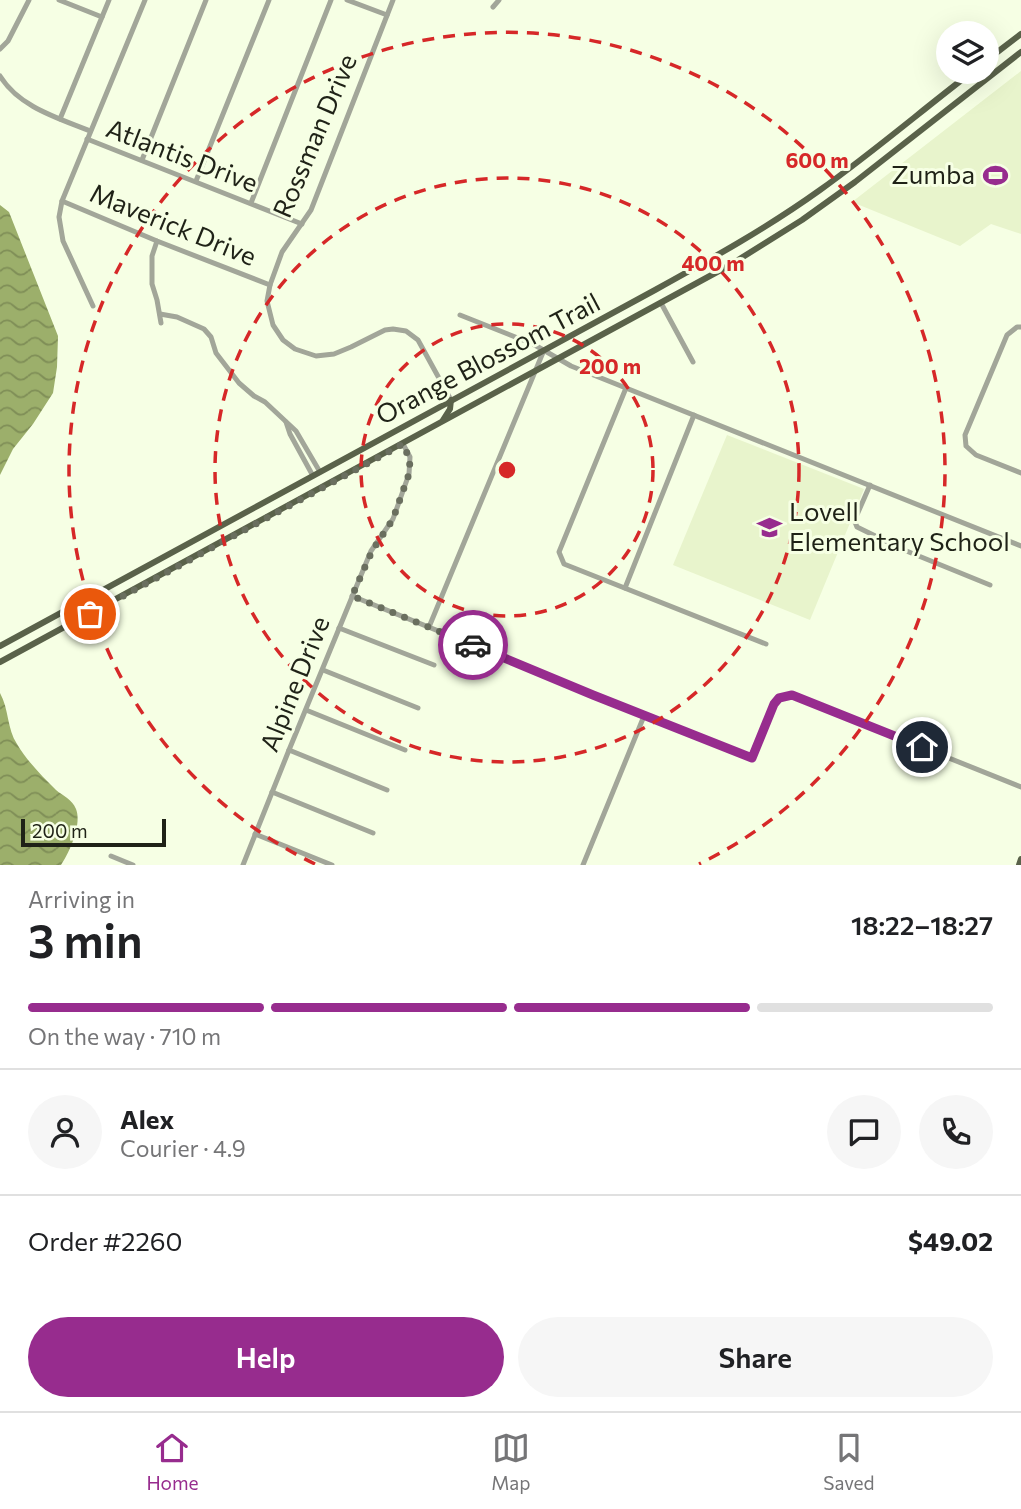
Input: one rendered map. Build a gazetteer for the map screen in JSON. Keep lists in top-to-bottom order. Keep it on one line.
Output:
{"streets":{"main road":["Orange Blossom Trail"],"street":["Rossman Drive","Atlantis Drive","Maverick Drive","Alpine Drive"]},"crossings":[["Rossman Drive","Atlantis Drive"],["Rossman Drive","Maverick Drive"],["Orange Blossom Trail","Alpine Drive"]],"places":{"sports":["Zumba"],"school or university":["Lovell Elementary School"]},"scale_bar":"200 m","page":{"scale":"200 m","heading":["3 min","Arriving in","18:22–18:27"],"panel":["Alex","Courier · 4.9","Order #2260","$49.02"],"bar":"On the way · 710 m","buttons":["Help","Share"],"tabs":["Home","Map","Saved"]},"rings":["600 m","400 m","200 m"]}
